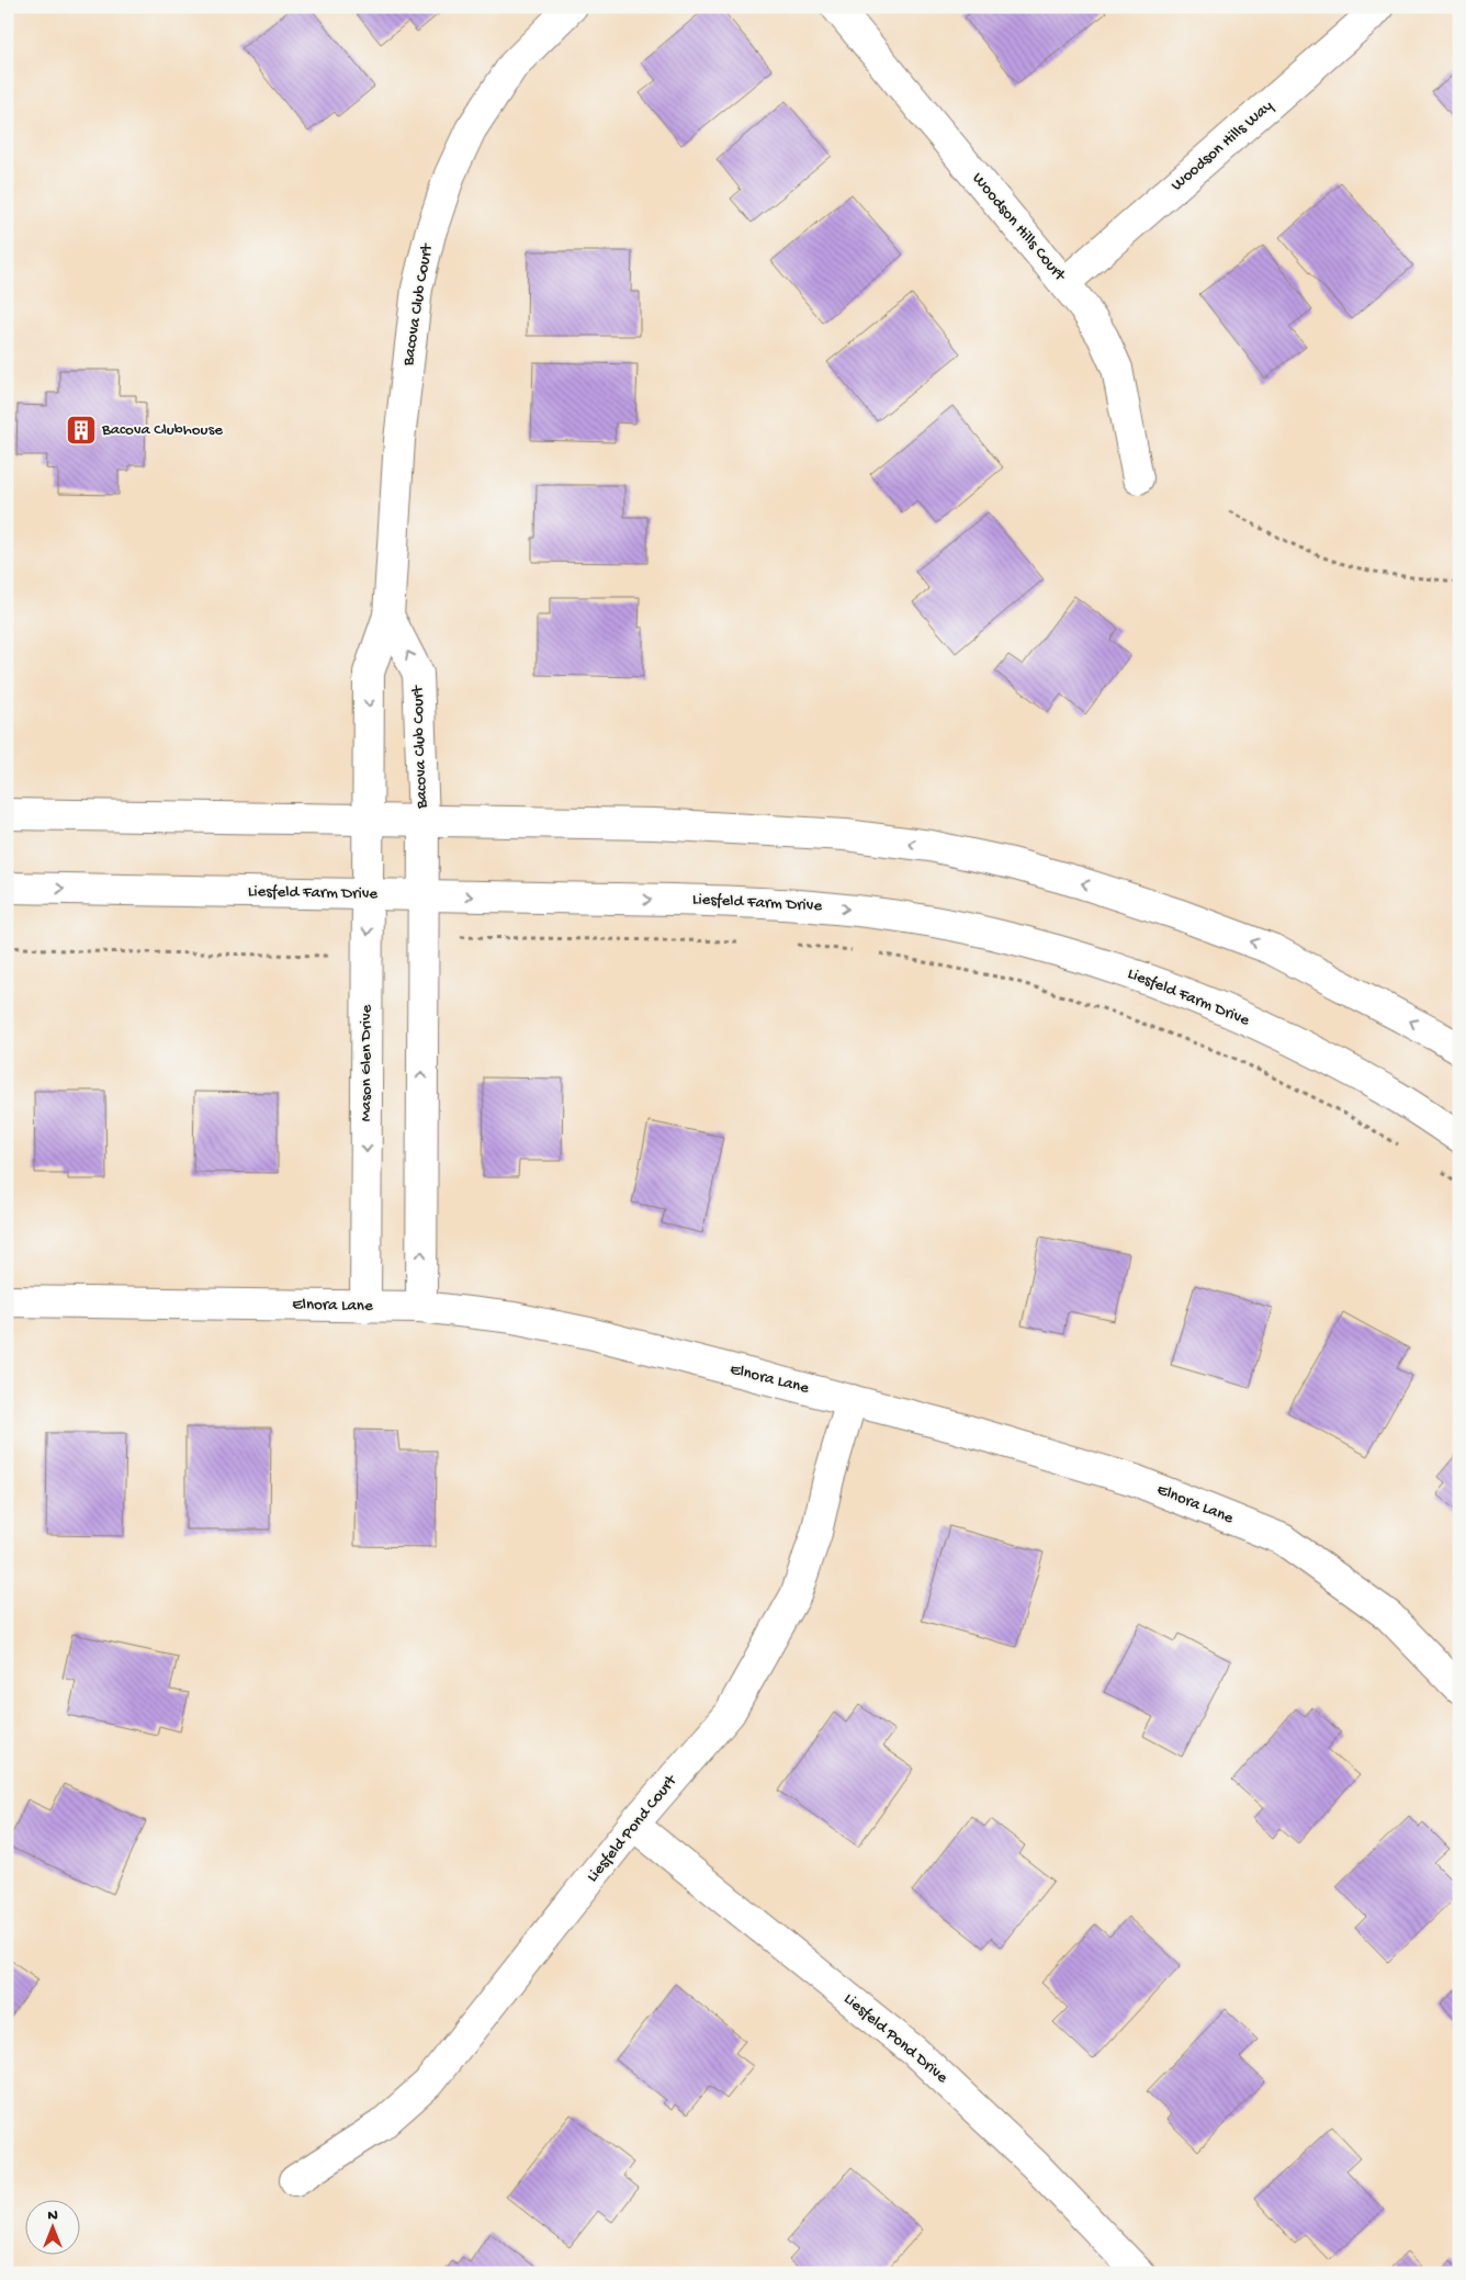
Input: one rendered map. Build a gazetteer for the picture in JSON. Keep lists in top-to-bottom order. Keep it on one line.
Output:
{"streets":{"street":["Woodson Hills Way","Woodson Hills Court","Bacova Club Court","Liesfeld Farm Drive","Mason Glen Drive","Elnora Lane","Liesfeld Pond Court","Liesfeld Pond Drive"]},"crossings":[["Woodson Hills Way","Woodson Hills Court"],["Bacova Club Court","Mason Glen Drive"],["Liesfeld Farm Drive","Mason Glen Drive"],["Mason Glen Drive","Elnora Lane"],["Elnora Lane","Liesfeld Pond Court"],["Liesfeld Pond Court","Liesfeld Pond Drive"]],"places":{"building":["Bacova Clubhouse"]},"north":"top"}
